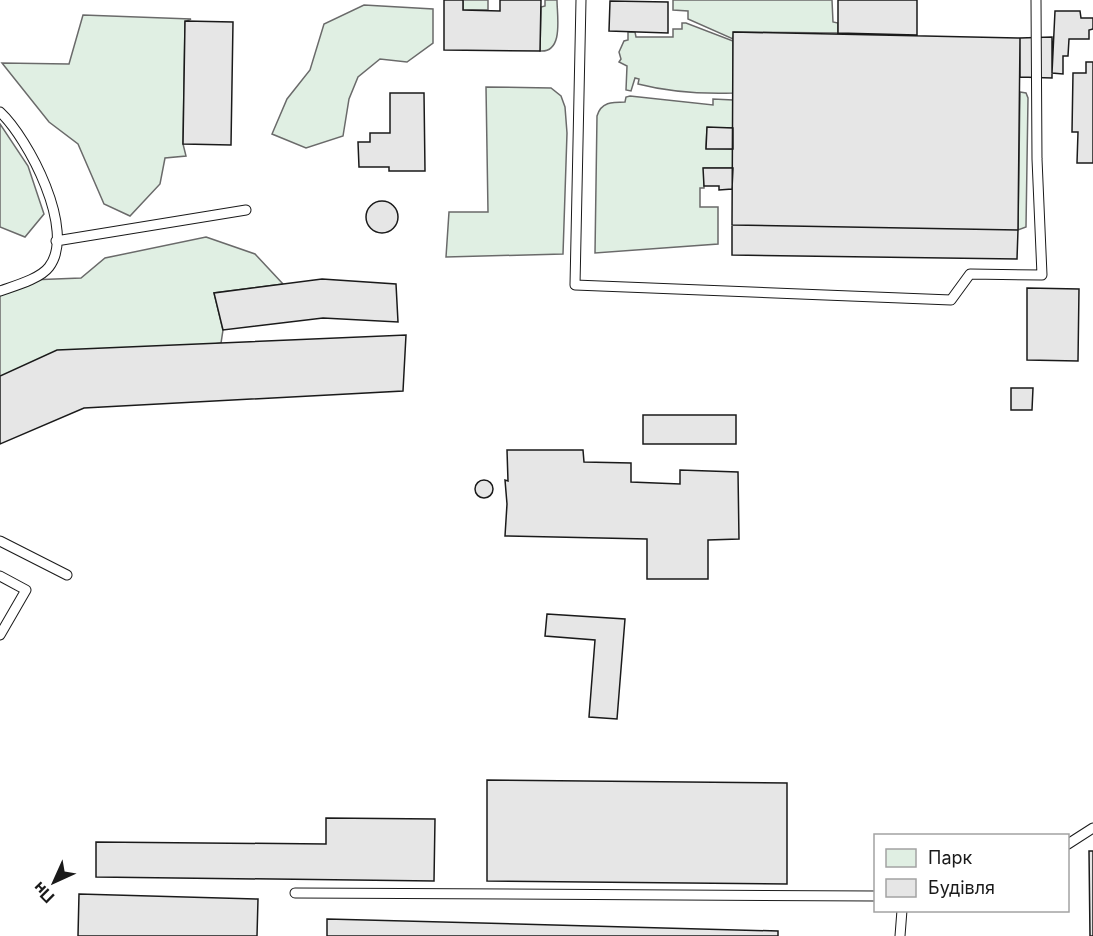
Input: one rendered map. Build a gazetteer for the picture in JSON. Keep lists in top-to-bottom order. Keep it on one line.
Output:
{"legend":["Парк","Будівля"],"north":"bottom left"}
